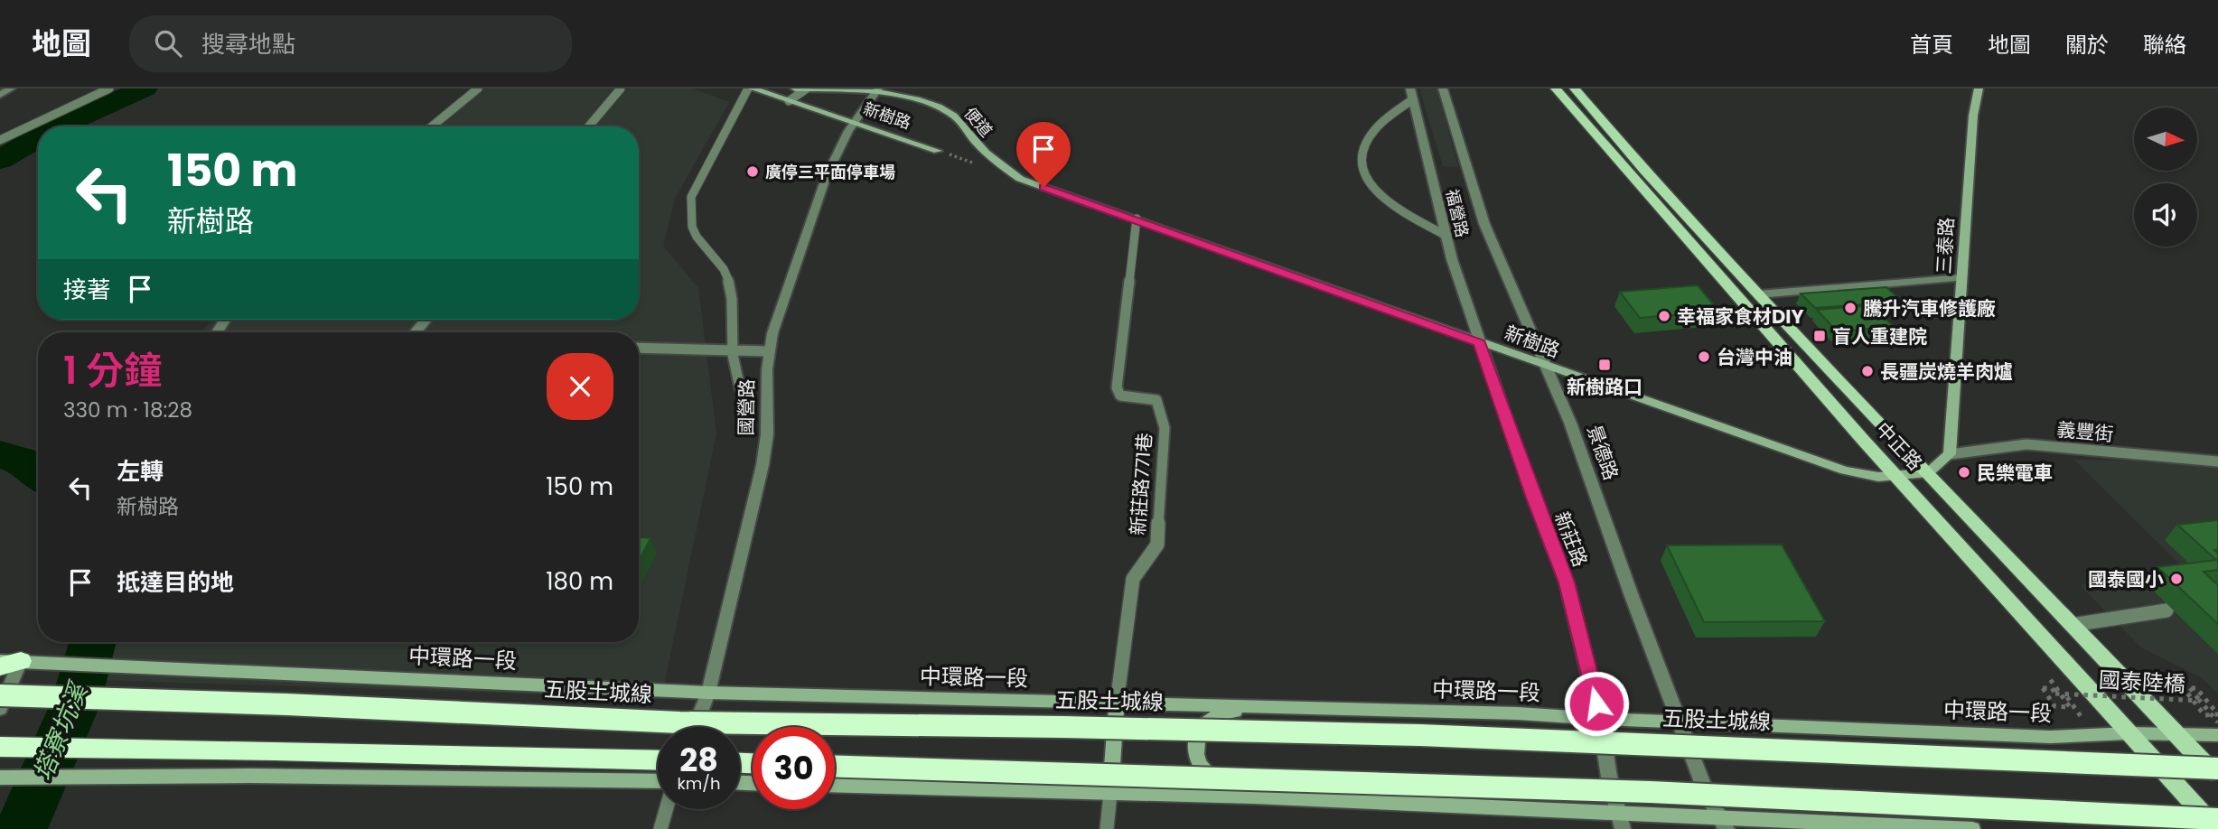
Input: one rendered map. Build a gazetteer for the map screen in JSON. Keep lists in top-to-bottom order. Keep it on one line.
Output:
{"streets":{"highway":["五股土城線"],"main road":["中正路"],"street":["新樹路","便道","福營路","三泰路","國營路","景德路","新莊路","中環路一段"],"lane":["義豐街","新莊路771巷"],"path":["國泰陸橋"]},"crossings":[["新樹路","便道"],["新樹路","福營路"],["新樹路","國營路"],["新樹路","中正路"],["新樹路","景德路"],["新樹路","新莊路771巷"],["新樹路","新莊路"],["便道","國營路"],["福營路","新莊路"],["三泰路","義豐街"],["國營路","中環路一段"],["中正路","中環路一段"],["景德路","中環路一段"],["新莊路771巷","中環路一段"],["新莊路","中環路一段"]],"water":["塔寮坑溪"],"places":{"other":["廣停三平面停車場","騰升汽車修護廠","幸福家食材DIY","台灣中油","長疆炭燒羊肉爐","民樂電車","國泰國小"],"transit":["盲人重建院","新樹路口"]},"north":"right","page":{"header":"地圖","search":"搜尋地點","nav":["首頁","地圖","關於","聯絡"],"turn":["150 m","新樹路"],"then":"接著","heading":["1 分鐘","330 m · 18:28"],"list":[{"name":"左轉","note":"新樹路","value":"150 m"},{"name":"抵達目的地","value":"180 m"}],"speed":"28 km/h","limit":"30"}}
